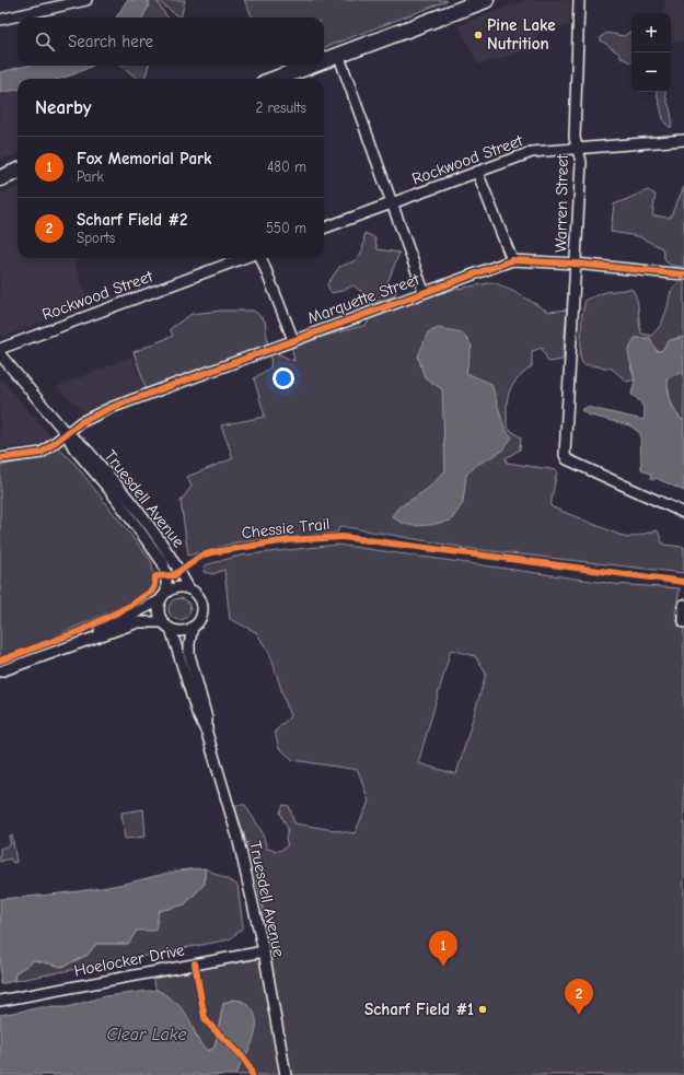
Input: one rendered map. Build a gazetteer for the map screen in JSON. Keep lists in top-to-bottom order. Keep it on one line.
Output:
{"streets":{"street":["Rockwood Street","Warren Street","Marquette Street","Truesdell Avenue","Hoelocker Drive"],"cycle path":["Chessie Trail"]},"crossings":[["Rockwood Street","Warren Street"],["Warren Street","Marquette Street"],["Marquette Street","Truesdell Avenue"],["Truesdell Avenue","Hoelocker Drive"]],"water":["Clear Lake"],"places":["Pine Lake Nutrition","Scharf Field #1"],"page":{"map_buttons":["+","−"],"search":"Search here","heading":["Nearby","2 results"],"list":[{"mark":"1","name":"Fox Memorial Park","note":"Park","value":"480 m"},{"mark":"2","name":"Scharf Field #2","note":"Sports","value":"550 m"}],"pins":["1","2"]}}
